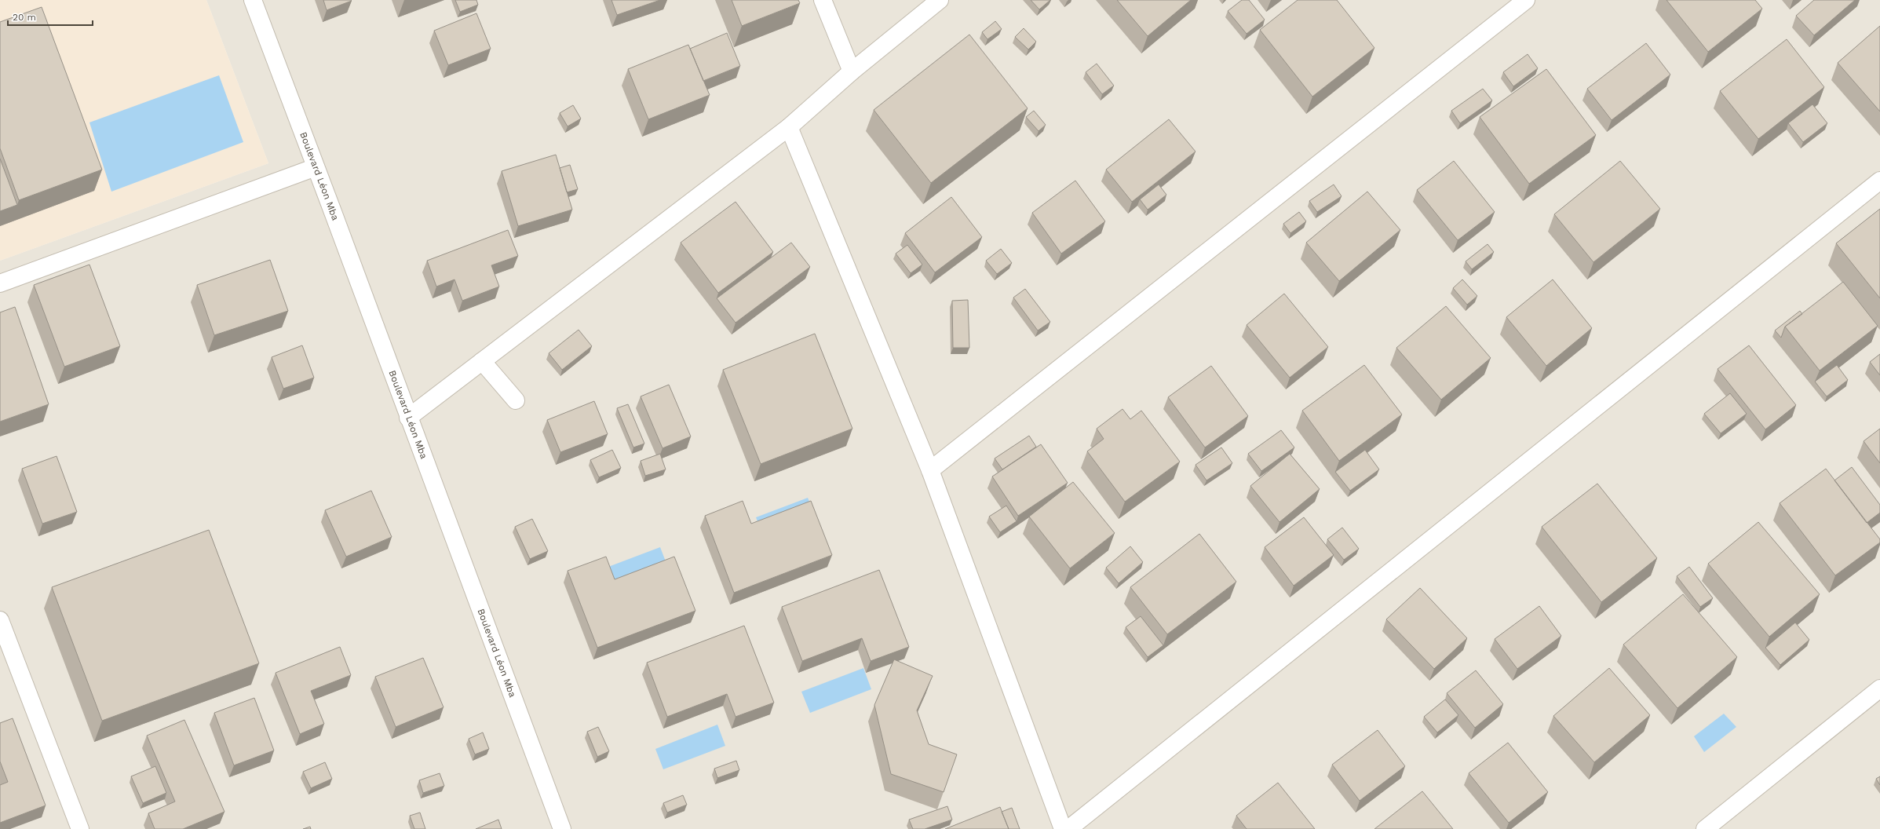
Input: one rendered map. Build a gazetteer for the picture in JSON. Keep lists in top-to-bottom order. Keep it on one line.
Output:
{"streets":{"street":["Boulevard Léon Mba"]},"scale_bar":"20 m"}
